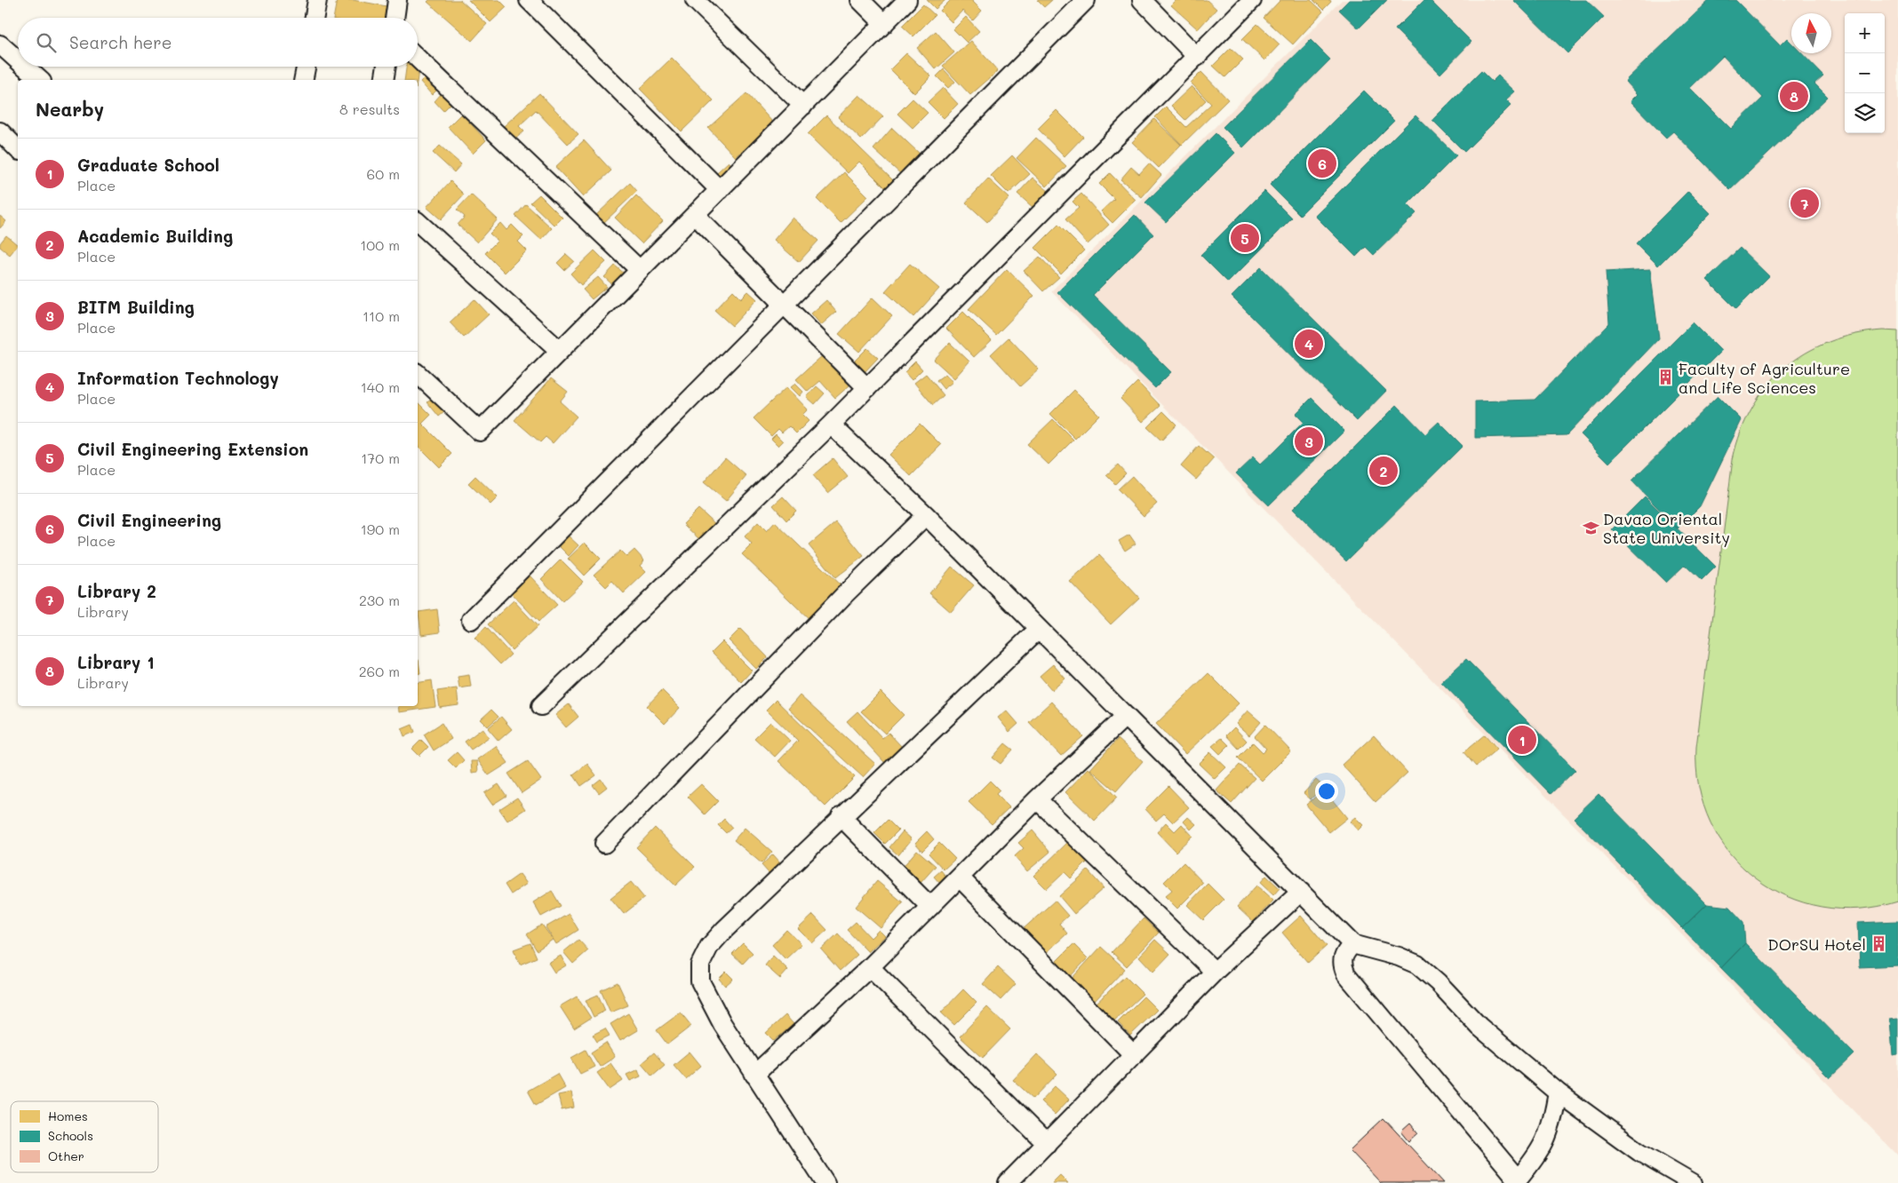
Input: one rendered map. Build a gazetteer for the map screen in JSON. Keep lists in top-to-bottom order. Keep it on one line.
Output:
{"places":{"building":["Faculty of Agriculture and Life Sciences","DOrSU Hotel"],"school or university":["Davao Oriental State University"]},"legend":["Homes","Schools","Other"],"north":"top","page":{"map_buttons":["+","−"],"search":"Search here","pins":["8","6","7","5","4","3","2","1"],"heading":["Nearby","8 results"],"list":[{"mark":"1","name":"Graduate School","note":"Place","value":"60 m"},{"mark":"2","name":"Academic Building","note":"Place","value":"100 m"},{"mark":"3","name":"BITM Building","note":"Place","value":"110 m"},{"mark":"4","name":"Information Technology","note":"Place","value":"140 m"},{"mark":"5","name":"Civil Engineering Extension","note":"Place","value":"170 m"},{"mark":"6","name":"Civil Engineering","note":"Place","value":"190 m"},{"mark":"7","name":"Library 2","note":"Library","value":"230 m"},{"mark":"8","name":"Library 1","note":"Library","value":"260 m"}]}}
